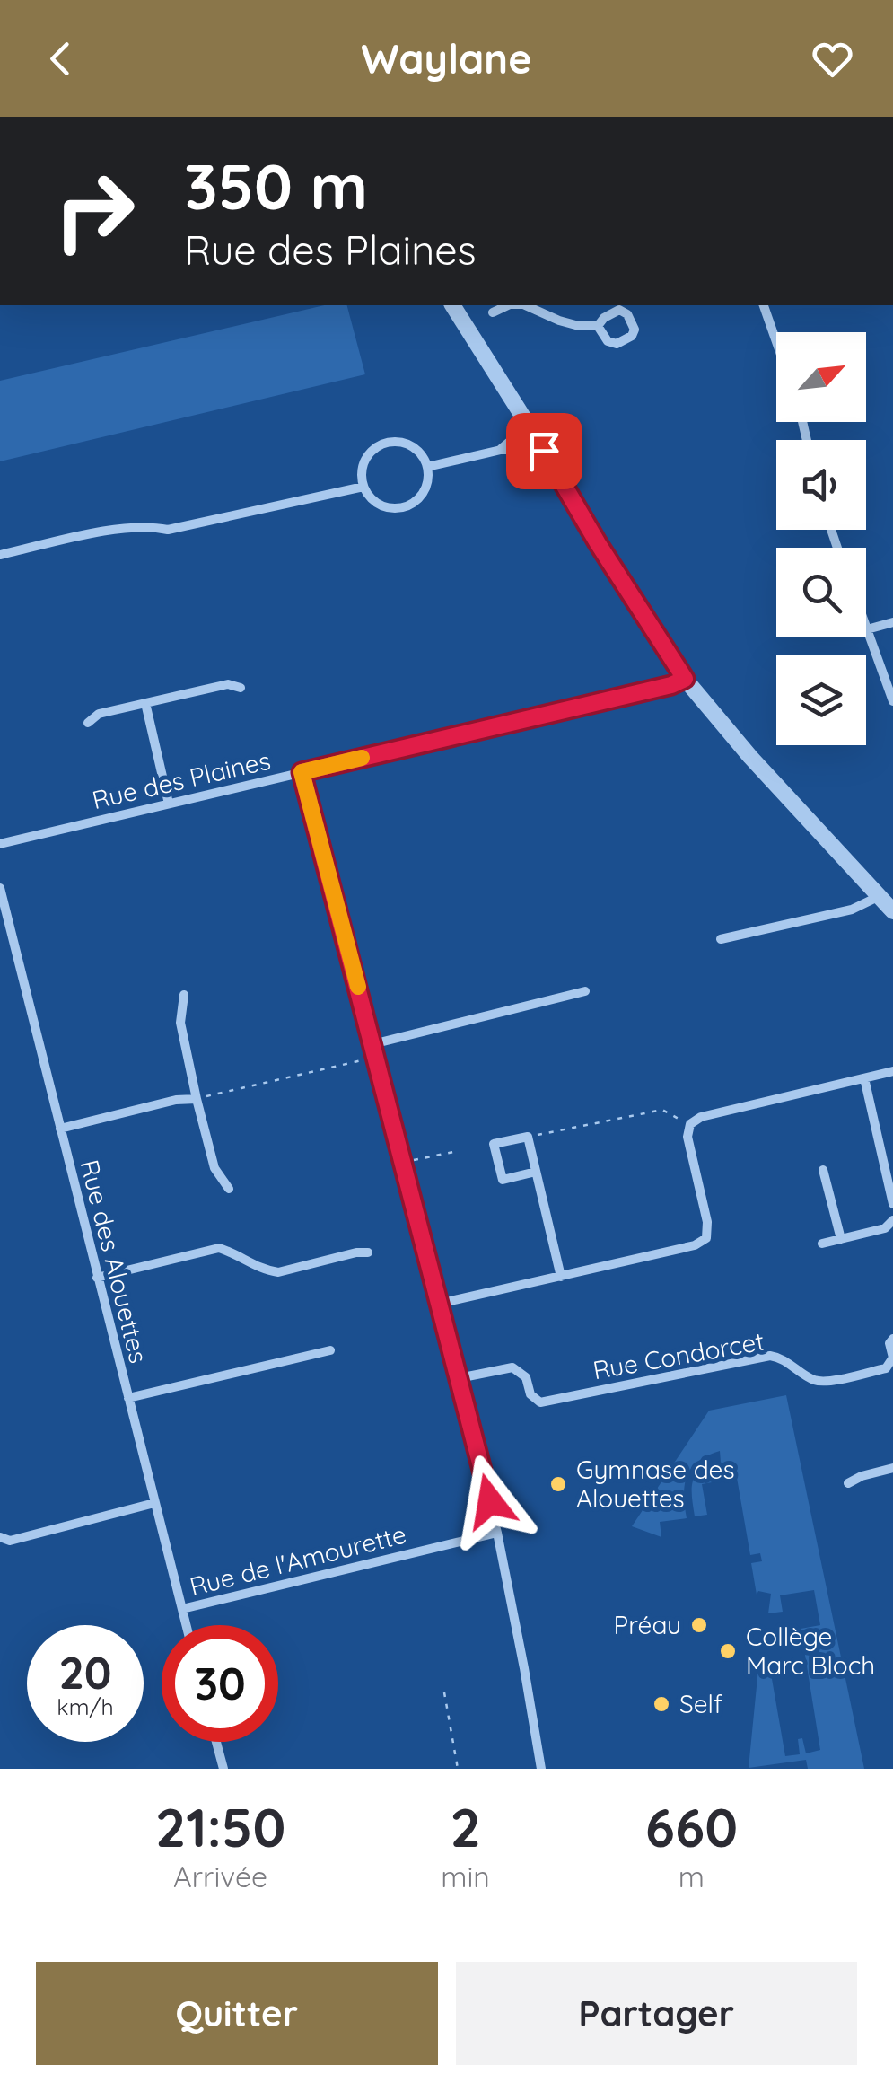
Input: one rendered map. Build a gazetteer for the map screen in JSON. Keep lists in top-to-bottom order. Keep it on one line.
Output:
{"streets":{"street":["Rue des Plaines","Rue des Alouettes","Rue Condorcet","Rue de l'Amourette"]},"crossings":[["Rue des Alouettes","Rue de l'Amourette"]],"places":["Gymnase des Alouettes","Préau","Collège Marc Bloch","Self"],"north":"top right","page":{"header":"Waylane","turn":["350 m","Rue des Plaines"],"speed":"20 km/h","limit":"30","eta":["21:50","Arrivée","2","min","660","m"],"buttons":["Quitter","Partager"]}}
